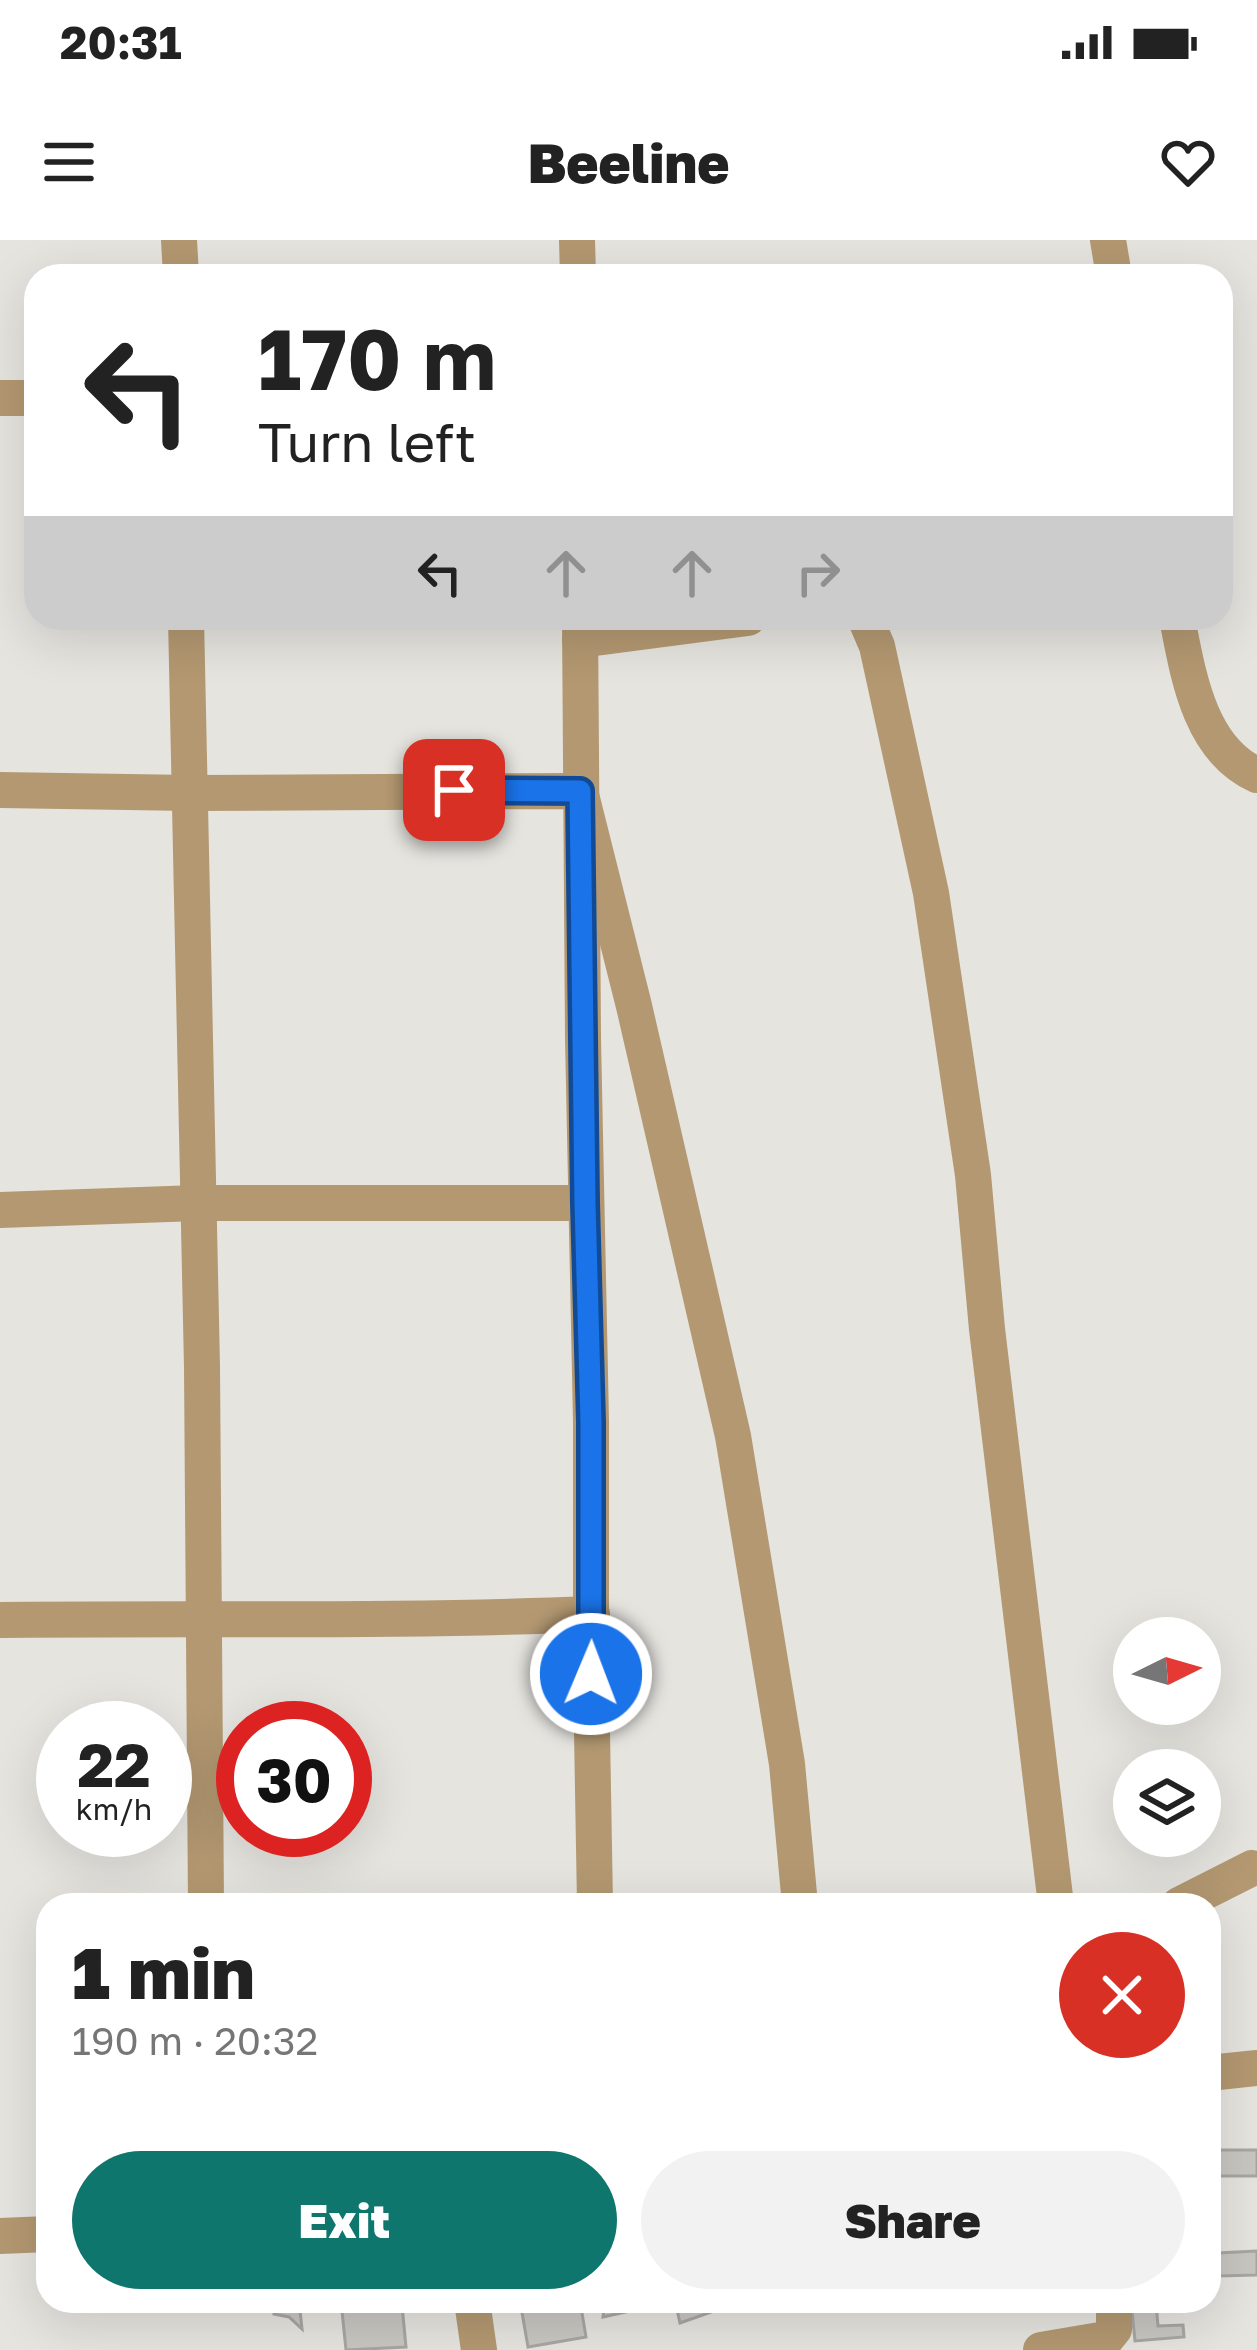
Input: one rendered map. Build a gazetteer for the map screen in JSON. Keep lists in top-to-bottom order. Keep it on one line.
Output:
{"north":"right","page":{"status":"20:31","header":"Beeline","turn":["170 m","Turn left"],"speed":"22 km/h","limit":"30","heading":["1 min","190 m · 20:32"],"buttons":["Exit","Share"]}}
